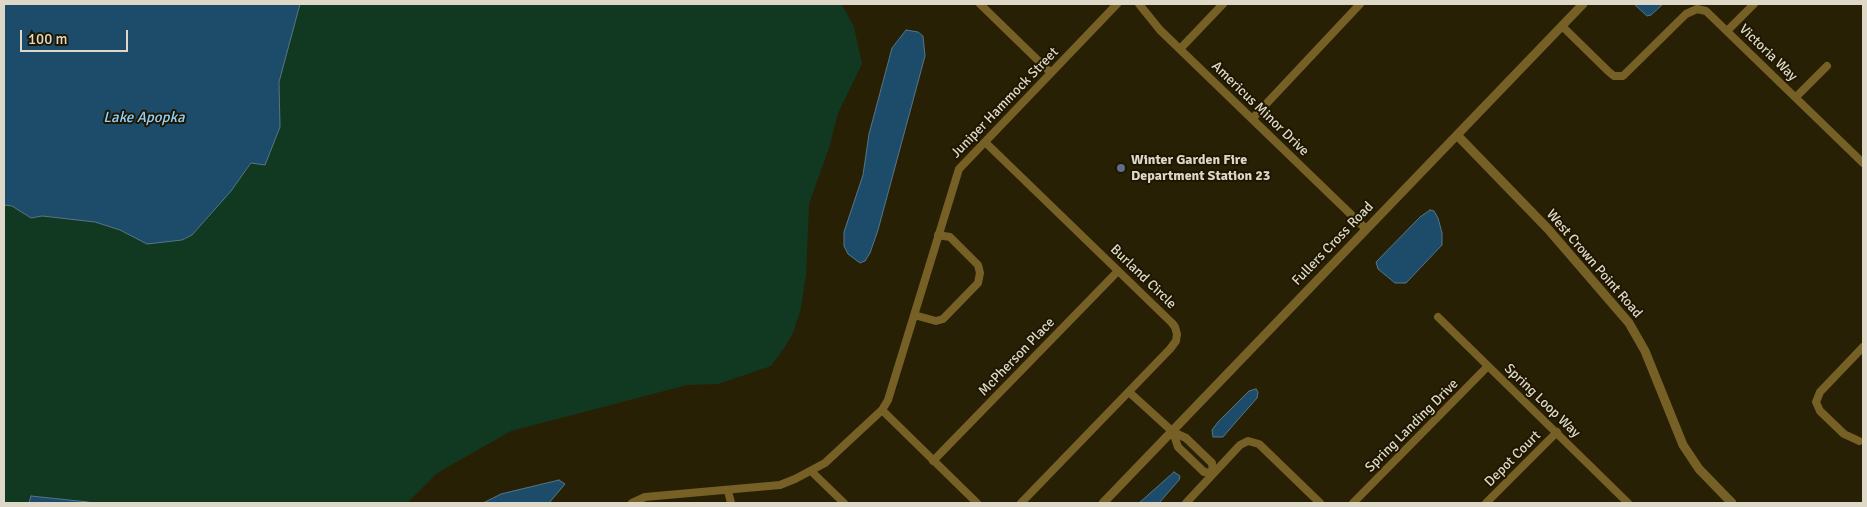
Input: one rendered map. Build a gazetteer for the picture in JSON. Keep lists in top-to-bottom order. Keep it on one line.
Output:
{"streets":{"street":["Victoria Way","Juniper Hammock Street","Americus Minor Drive","Fullers Cross Road","West Crown Point Road","Burland Circle","McPherson Place","Spring Loop Way","Spring Landing Drive","Depot Court"]},"crossings":[["Victoria Way","Fullers Cross Road"],["Juniper Hammock Street","Burland Circle"],["Americus Minor Drive","Fullers Cross Road"],["Fullers Cross Road","West Crown Point Road"],["Burland Circle","McPherson Place"],["Spring Loop Way","Spring Landing Drive"],["Spring Loop Way","Depot Court"]],"water":["Lake Apopka"],"places":["Winter Garden Fire Department Station 23"],"scale_bar":"100 m"}
